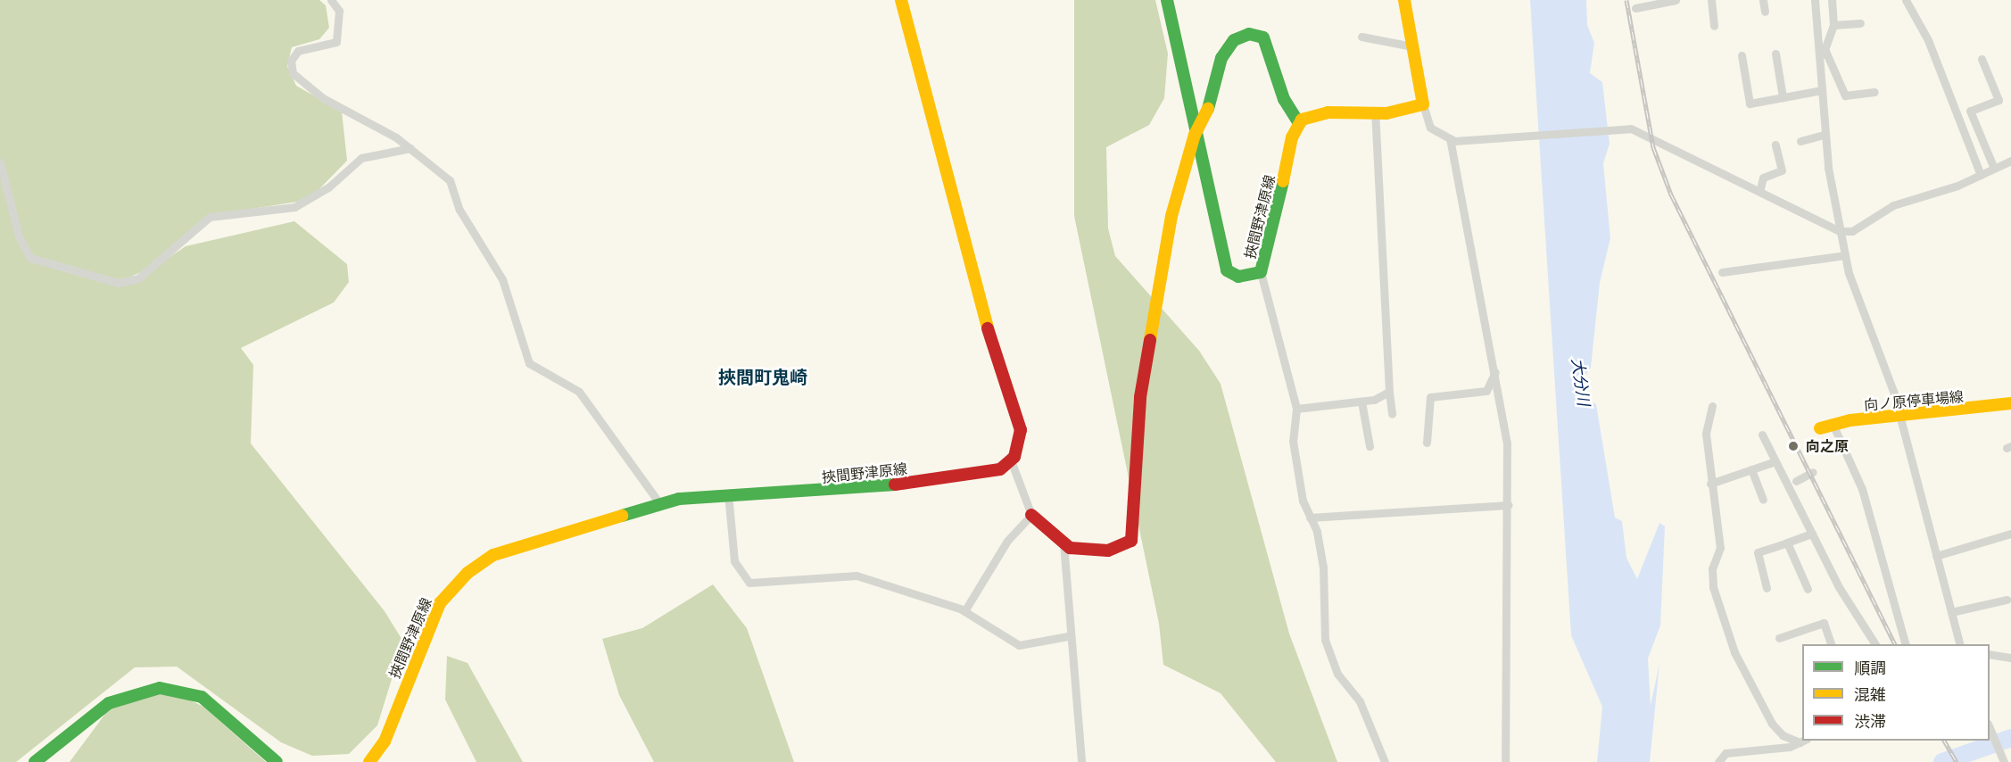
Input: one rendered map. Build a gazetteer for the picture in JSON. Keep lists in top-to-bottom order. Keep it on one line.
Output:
{"streets":{"main road":["挾間野津原線","向ノ原停車場線"]},"districts":["挾間町鬼崎"],"water":["大分川"],"places":["向之原"],"legend":["順調","混雑","渋滞"]}
